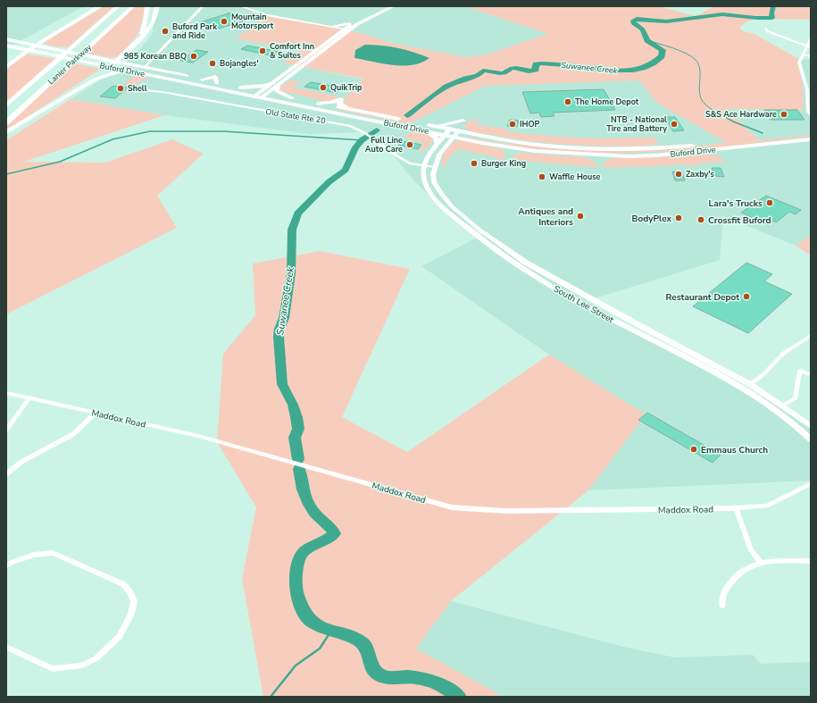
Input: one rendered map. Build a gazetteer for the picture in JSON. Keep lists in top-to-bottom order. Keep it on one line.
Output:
{"streets":{"highway":["Lanier Parkway","Buford Drive"],"main road":["South Lee Street"],"street":["Old State Rte 20","Maddox Road"]},"crossings":[["Buford Drive","South Lee Street"],["Old State Rte 20","South Lee Street"]],"water":["Suwanee Creek"],"places":["Mountain Motorsport","Buford Park and Ride","Comfort Inn & Suites","985 Korean BBQ","Bojangles'","QuikTrip","Shell","The Home Depot","S&S Ace Hardware","IHOP","NTB - National Tire and Battery","Full Line Auto Care","Burger King","Zaxby's","Waffle House","Lara's Trucks","Antiques and Interiors","BodyPlex","Crossfit Buford","Restaurant Depot","Emmaus Church"]}
